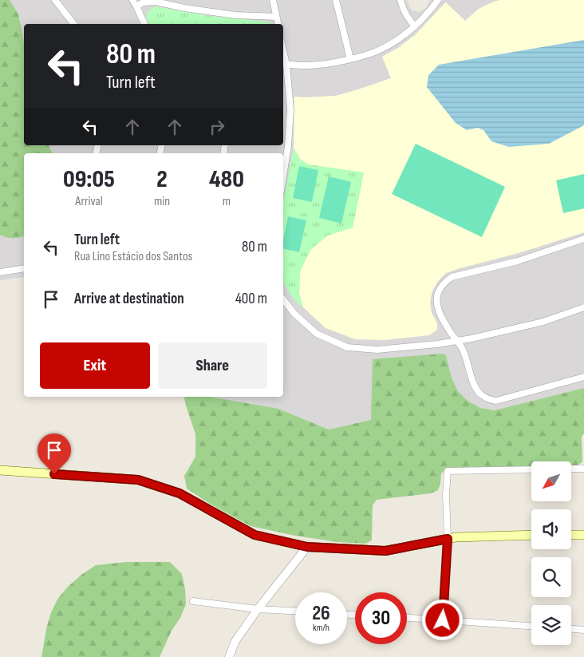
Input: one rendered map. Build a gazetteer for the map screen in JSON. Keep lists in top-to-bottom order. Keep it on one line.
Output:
{"north":"bottom left","page":{"turn":["80 m","Turn left"],"eta":["09:05","Arrival","2","min","480","m"],"list":[{"name":"Turn left","note":"Rua Lino Estácio dos Santos","value":"80 m"},{"name":"Arrive at destination","value":"400 m"}],"buttons":["Exit","Share"],"speed":"26 km/h","limit":"30"}}
